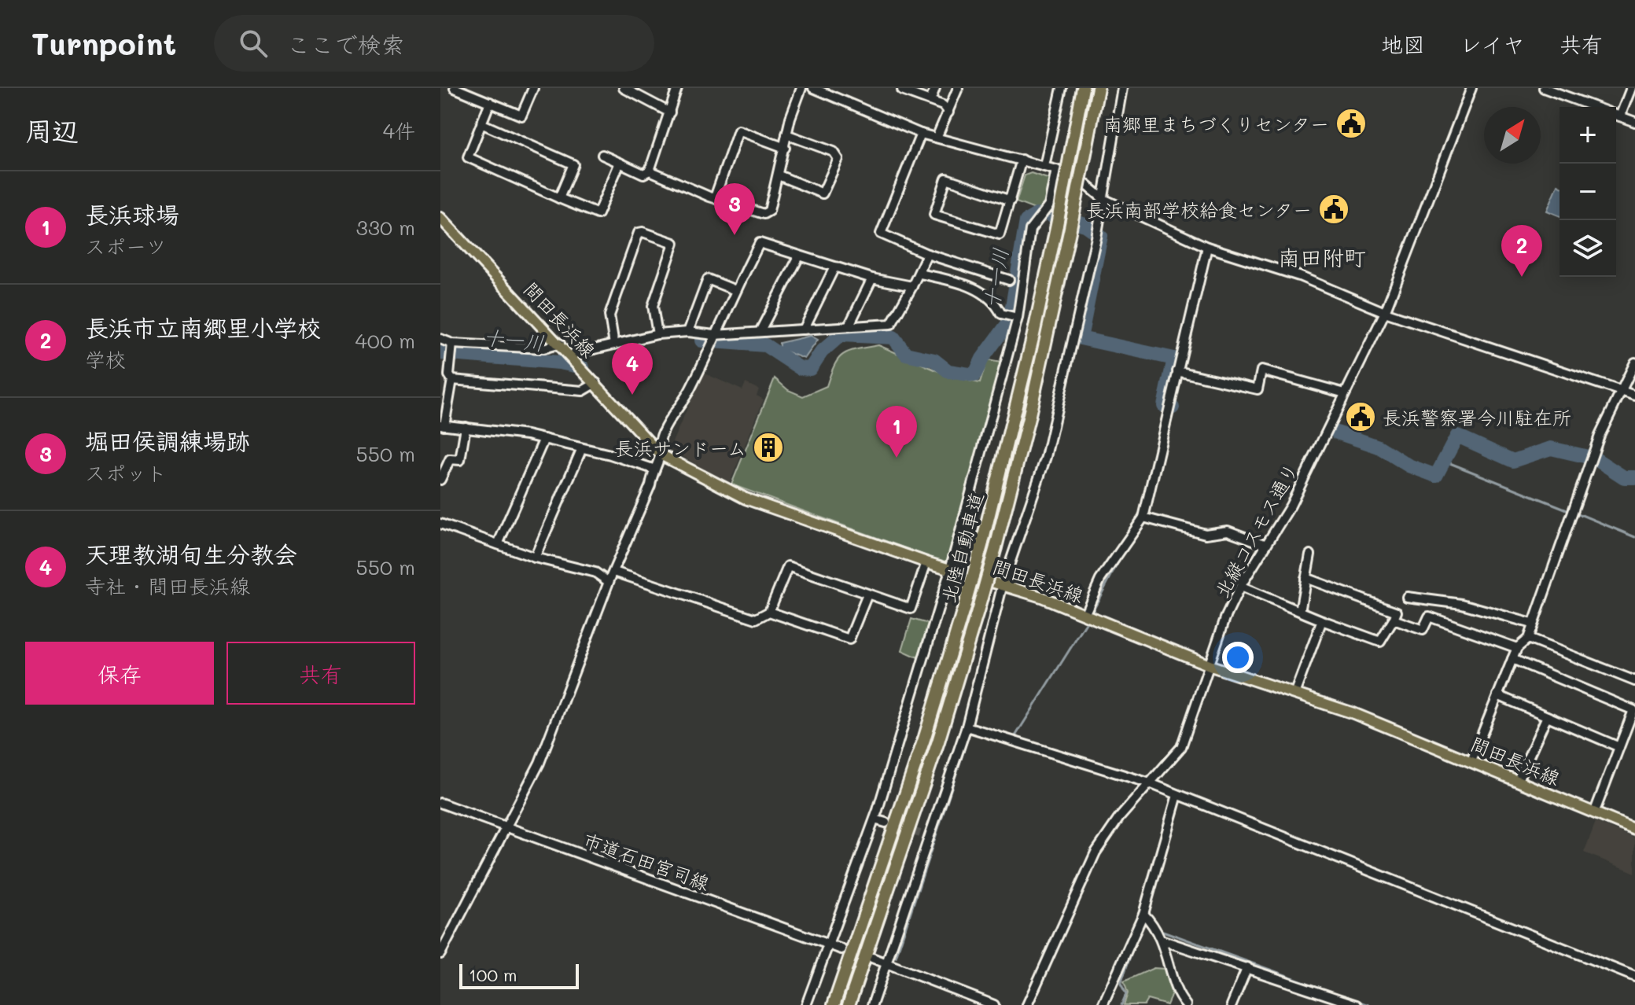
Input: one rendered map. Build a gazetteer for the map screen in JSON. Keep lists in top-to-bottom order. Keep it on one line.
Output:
{"streets":{"highway":["北陸自動車道"],"main road":["間田長浜線"],"street":["北縦コスモス通り","市道石田宮司線"]},"crossings":[["間田長浜線","北縦コスモス通り"]],"districts":["南田附町"],"water":["十一川"],"places":{"public building":["南郷里まちづくりセンター","長浜南部学校給食センター","長浜警察署今川駐在所"],"building":["長浜サンドーム"]},"scale_bar":"100 m","north":"top right","page":{"header":"Turnpoint","search":"ここで検索","nav":["地図","レイヤ","共有"],"heading":["周辺","4件"],"map_buttons":["+","−"],"list":[{"mark":"1","name":"長浜球場","note":"スポーツ","value":"330 m"},{"mark":"2","name":"長浜市立南郷里小学校","note":"学校","value":"400 m"},{"mark":"3","name":"堀田侯調練場跡","note":"スポット","value":"550 m"},{"mark":"4","name":"天理教湖旬生分教会","note":"寺社 · 間田長浜線","value":"550 m"}],"pins":["3","2","4","1"],"buttons":["保存","共有"],"scale":"100 m"}}
